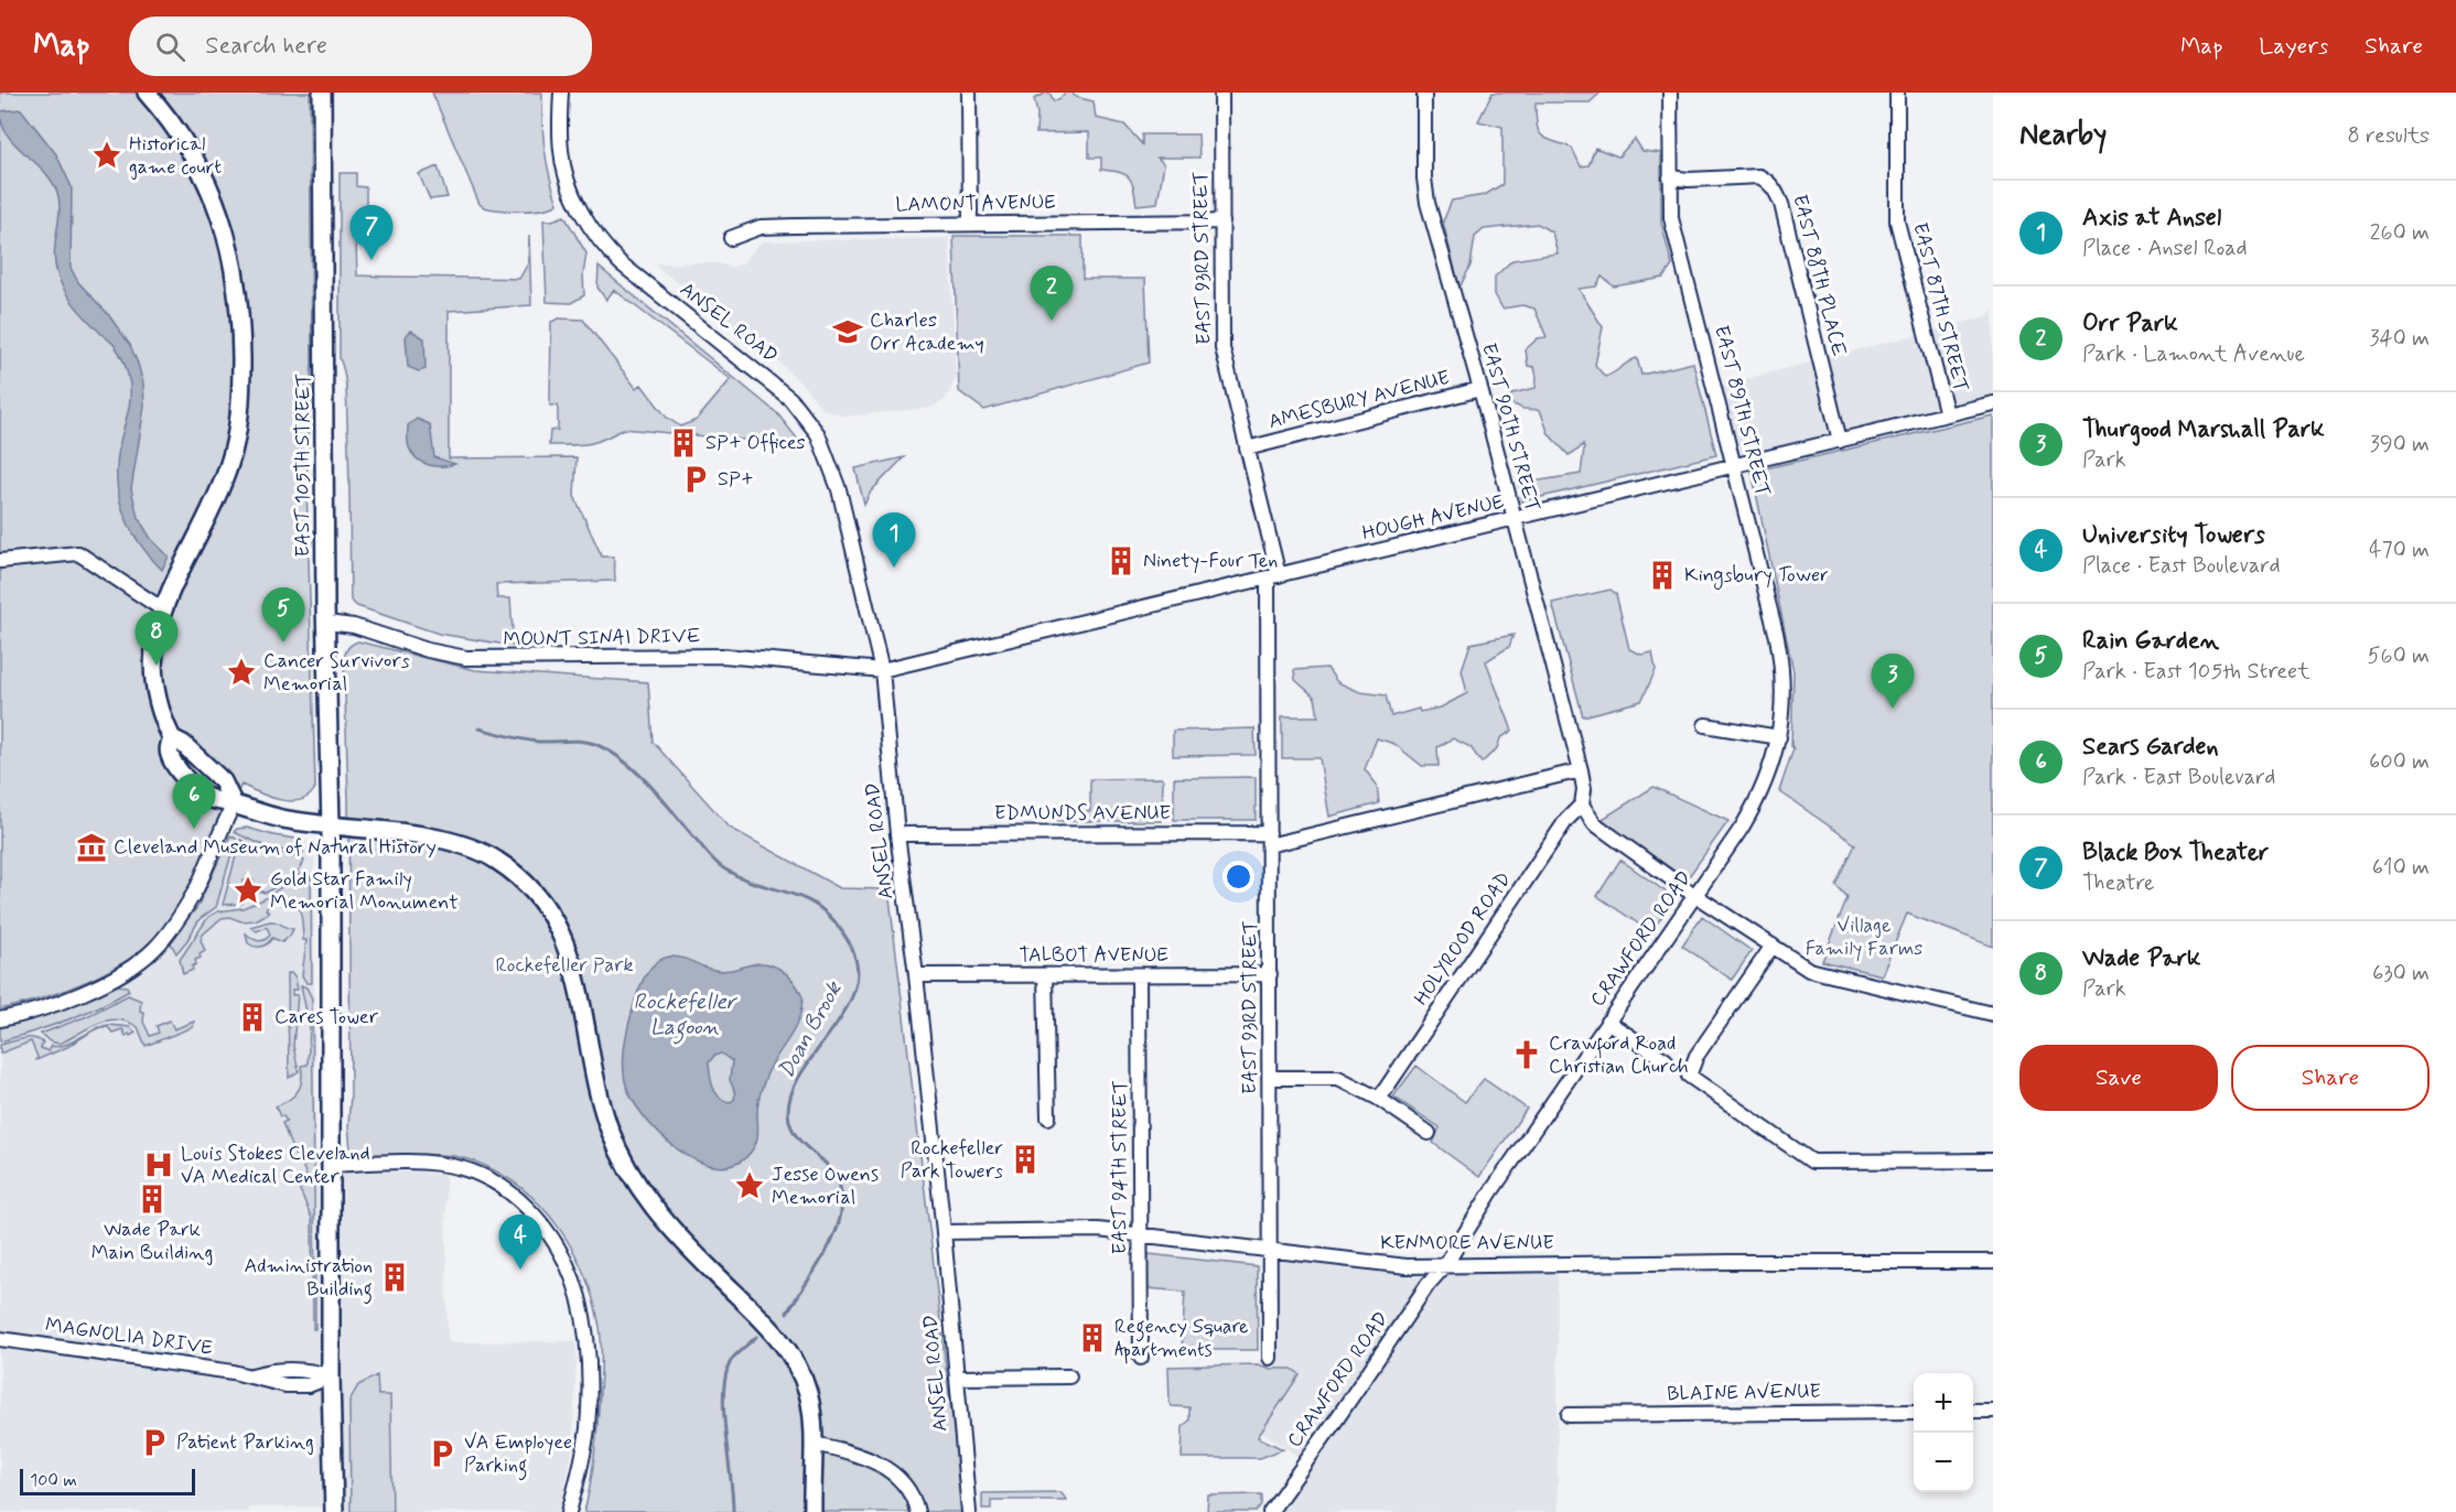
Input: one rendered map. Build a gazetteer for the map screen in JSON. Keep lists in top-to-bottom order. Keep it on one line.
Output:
{"streets":{"main road":["EAST 105TH STREET"],"street":["LAMONT AVENUE","EAST 93RD STREET","EAST 88TH PLACE","EAST 87TH STREET","ANSEL ROAD","AMESBURY AVENUE","EAST 89TH STREET","EAST 90TH STREET","HOUGH AVENUE","MOUNT SINAI DRIVE","EDMUNDS AVENUE","HOLYROOD ROAD","CRAWFORD ROAD","TALBOT AVENUE","EAST 94TH STREET","KENMORE AVENUE","MAGNOLIA DRIVE","BLAINE AVENUE"]},"crossings":[["LAMONT AVENUE","EAST 93RD STREET"],["EAST 93RD STREET","AMESBURY AVENUE"],["EAST 93RD STREET","HOUGH AVENUE"],["EAST 93RD STREET","EDMUNDS AVENUE"],["EAST 93RD STREET","TALBOT AVENUE"],["EAST 93RD STREET","KENMORE AVENUE"],["EAST 88TH PLACE","EAST 89TH STREET"],["EAST 88TH PLACE","HOUGH AVENUE"],["EAST 87TH STREET","HOUGH AVENUE"],["ANSEL ROAD","HOUGH AVENUE"],["ANSEL ROAD","MOUNT SINAI DRIVE"],["ANSEL ROAD","EDMUNDS AVENUE"],["ANSEL ROAD","TALBOT AVENUE"],["ANSEL ROAD","KENMORE AVENUE"],["AMESBURY AVENUE","EAST 90TH STREET"],["EAST 89TH STREET","HOUGH AVENUE"],["EAST 89TH STREET","CRAWFORD ROAD"],["EAST 90TH STREET","HOUGH AVENUE"],["EAST 90TH STREET","EDMUNDS AVENUE"],["EAST 90TH STREET","HOLYROOD ROAD"],["EAST 105TH STREET","MOUNT SINAI DRIVE"],["EAST 105TH STREET","MAGNOLIA DRIVE"],["HOUGH AVENUE","MOUNT SINAI DRIVE"],["CRAWFORD ROAD","KENMORE AVENUE"],["TALBOT AVENUE","EAST 94TH STREET"],["EAST 94TH STREET","KENMORE AVENUE"]],"water":["Rockefeller Lagoon","Doan Brook"],"parks":["Village Family Farms","Rockefeller Park"],"places":{"place":["Historical game court","Cancer Survivors Memorial","Gold Star Family Memorial Monument","Jesse Owens Memorial"],"school or university":["Charles Orr Academy"],"building":["SP+ Offices","Ninety-Four Ten","Kingsbury Tower","Cares Tower","Rockefeller Park Towers","Wade Park Main Building","Administration Building","Regency Square Apartments"],"parking":["SP+","Patient Parking","VA Employee Parking"],"museum":["Cleveland Museum of Natural History"],"church":["Crawford Road Christian Church"],"hospital":["Louis Stokes Cleveland VA Medical Center"]},"scale_bar":"100 m","page":{"header":"Map","search":"Search here","nav":["Map","Layers","Share"],"heading":["Nearby","8 results"],"list":[{"mark":"1","name":"Axis at Ansel","note":"Place · Ansel Road","value":"260 m"},{"mark":"2","name":"Orr Park","note":"Park · Lamont Avenue","value":"340 m"},{"mark":"3","name":"Thurgood Marshall Park","note":"Park","value":"390 m"},{"mark":"4","name":"University Towers","note":"Place · East Boulevard","value":"470 m"},{"mark":"5","name":"Rain Garden","note":"Park · East 105th Street","value":"560 m"},{"mark":"6","name":"Sears Garden","note":"Park · East Boulevard","value":"600 m"},{"mark":"7","name":"Black Box Theater","note":"Theatre","value":"610 m"},{"mark":"8","name":"Wade Park","note":"Park","value":"630 m"}],"pins":["7","2","1","5","8","3","6","4"],"buttons":["Save","Share"],"map_buttons":["+","−"],"scale":"100 m"}}
